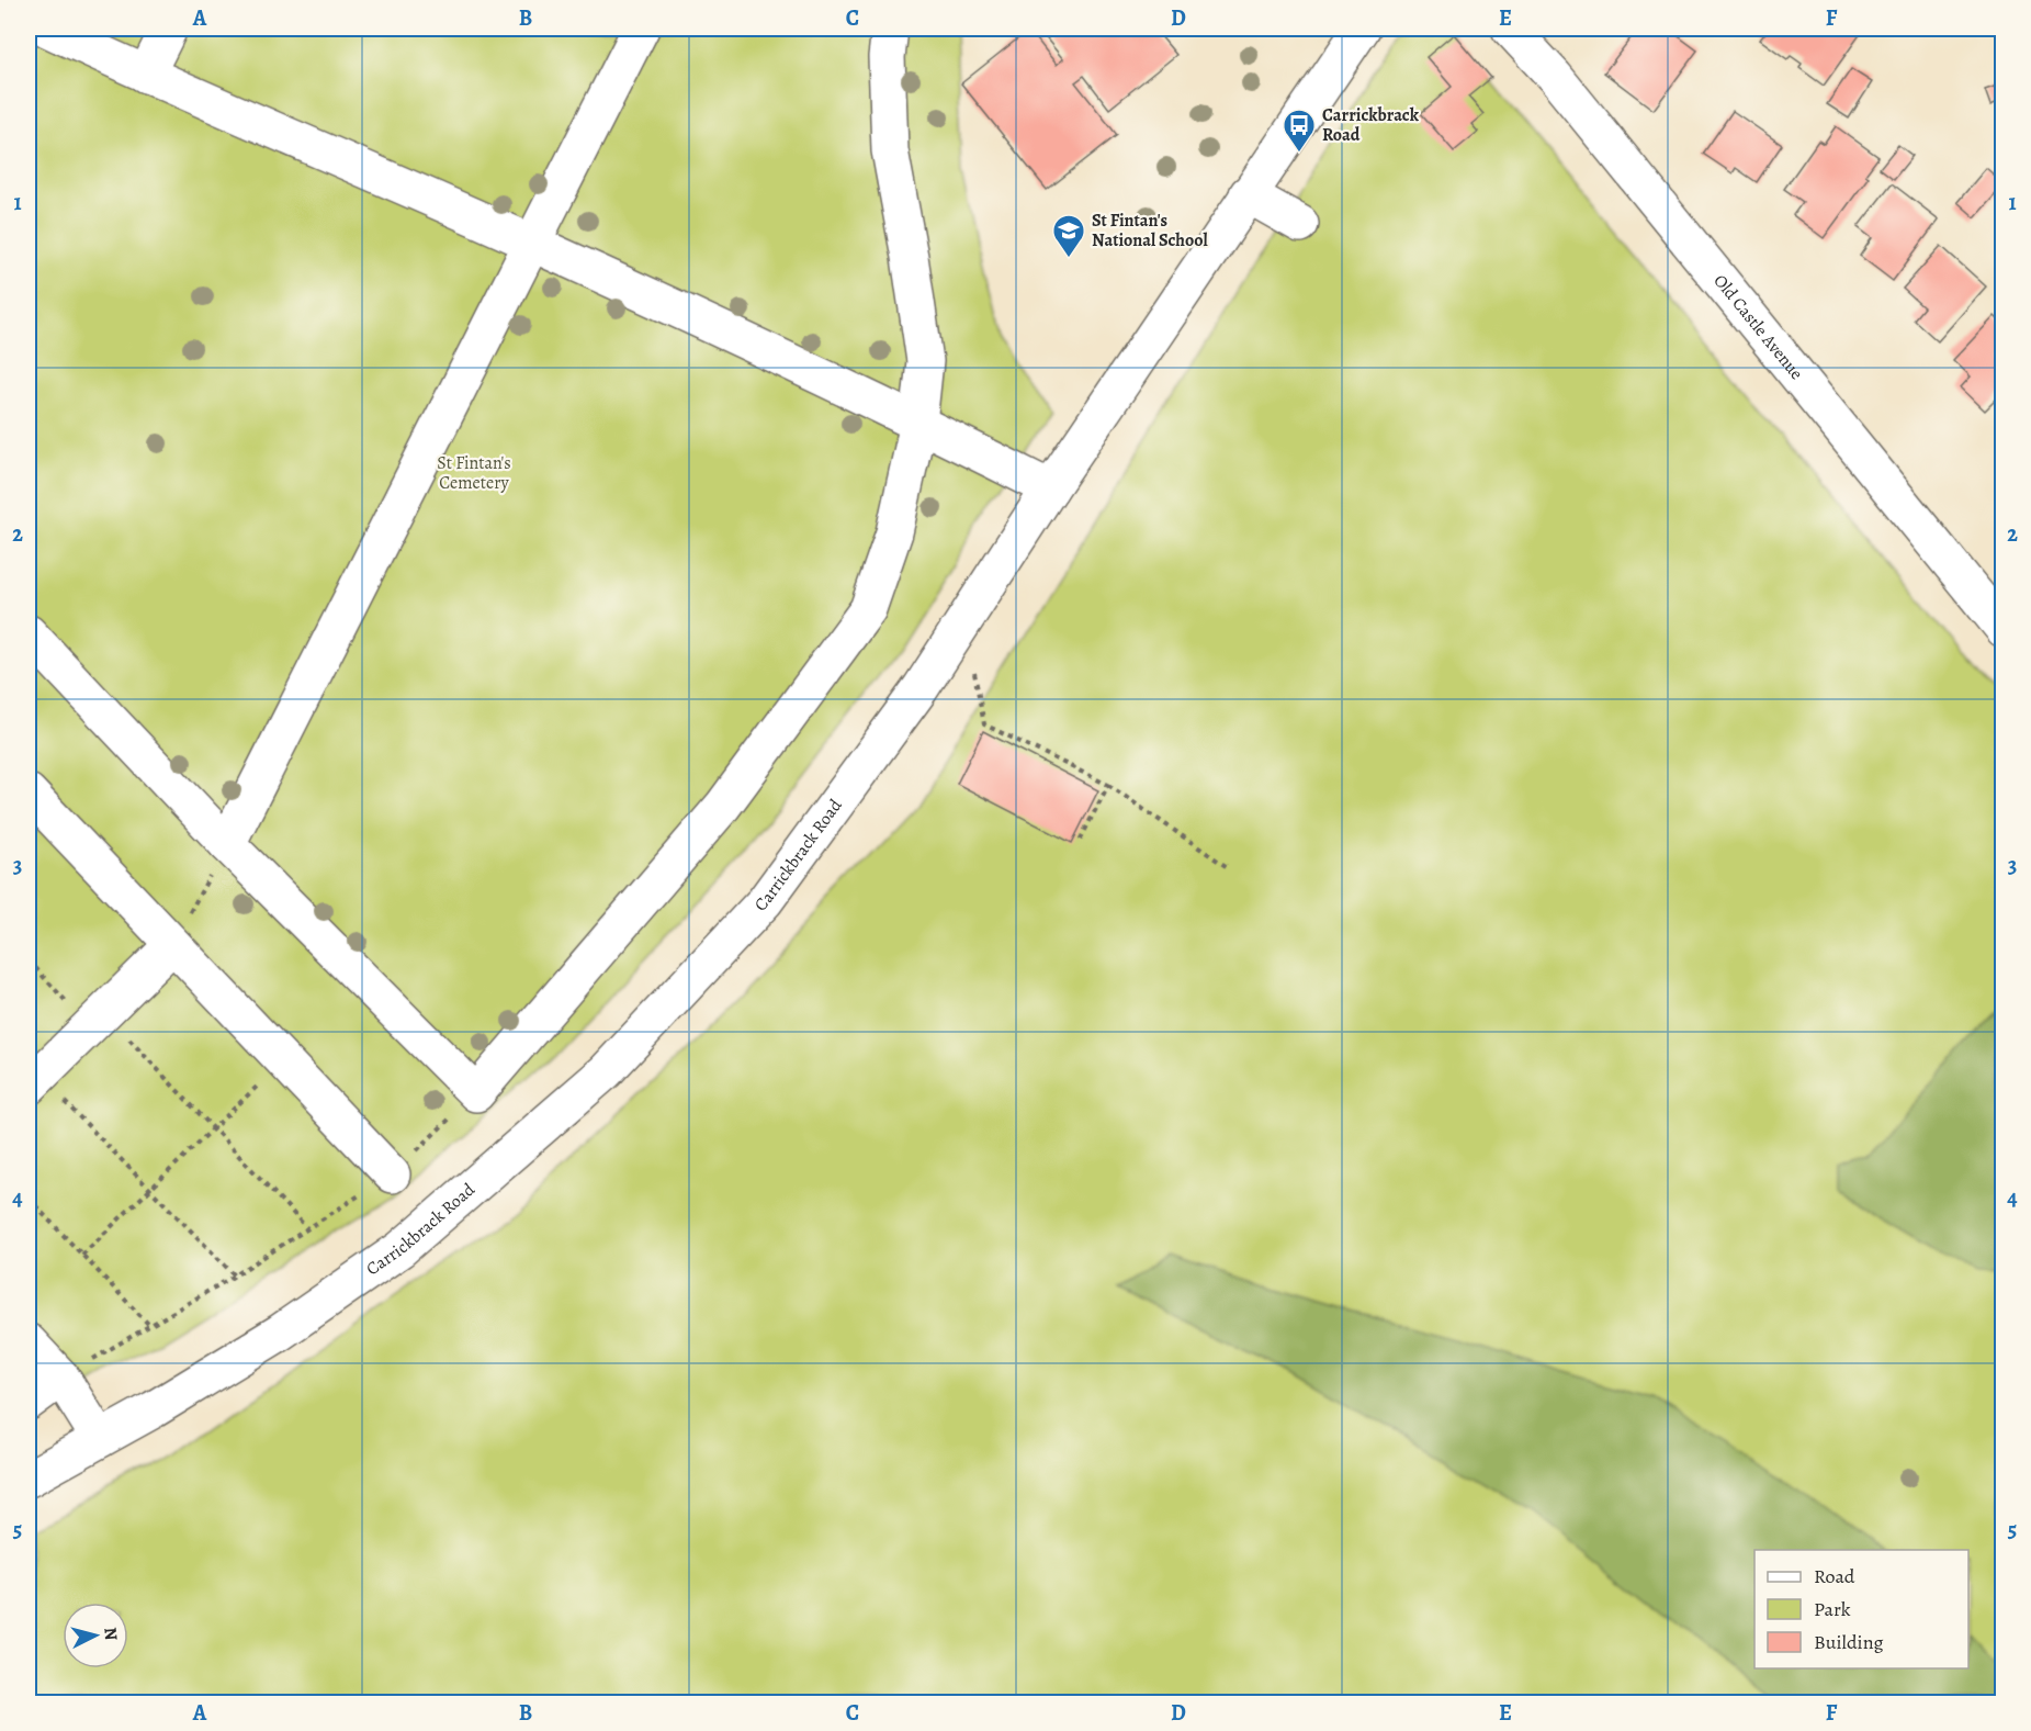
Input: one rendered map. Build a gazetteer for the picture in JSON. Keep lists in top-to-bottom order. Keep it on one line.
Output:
{"streets":{"main road":["Old Castle Avenue","Carrickbrack Road"]},"parks":["St Fintan's Cemetery"],"places":{"bus stop":["Carrickbrack Road"],"school or university":["St Fintan's National School"]},"legend":["Road","Park","Building"],"north":"right","grid":{"columns":["A","B","C","D","E","F"],"rows":["1","2","3","4","5"]}}
